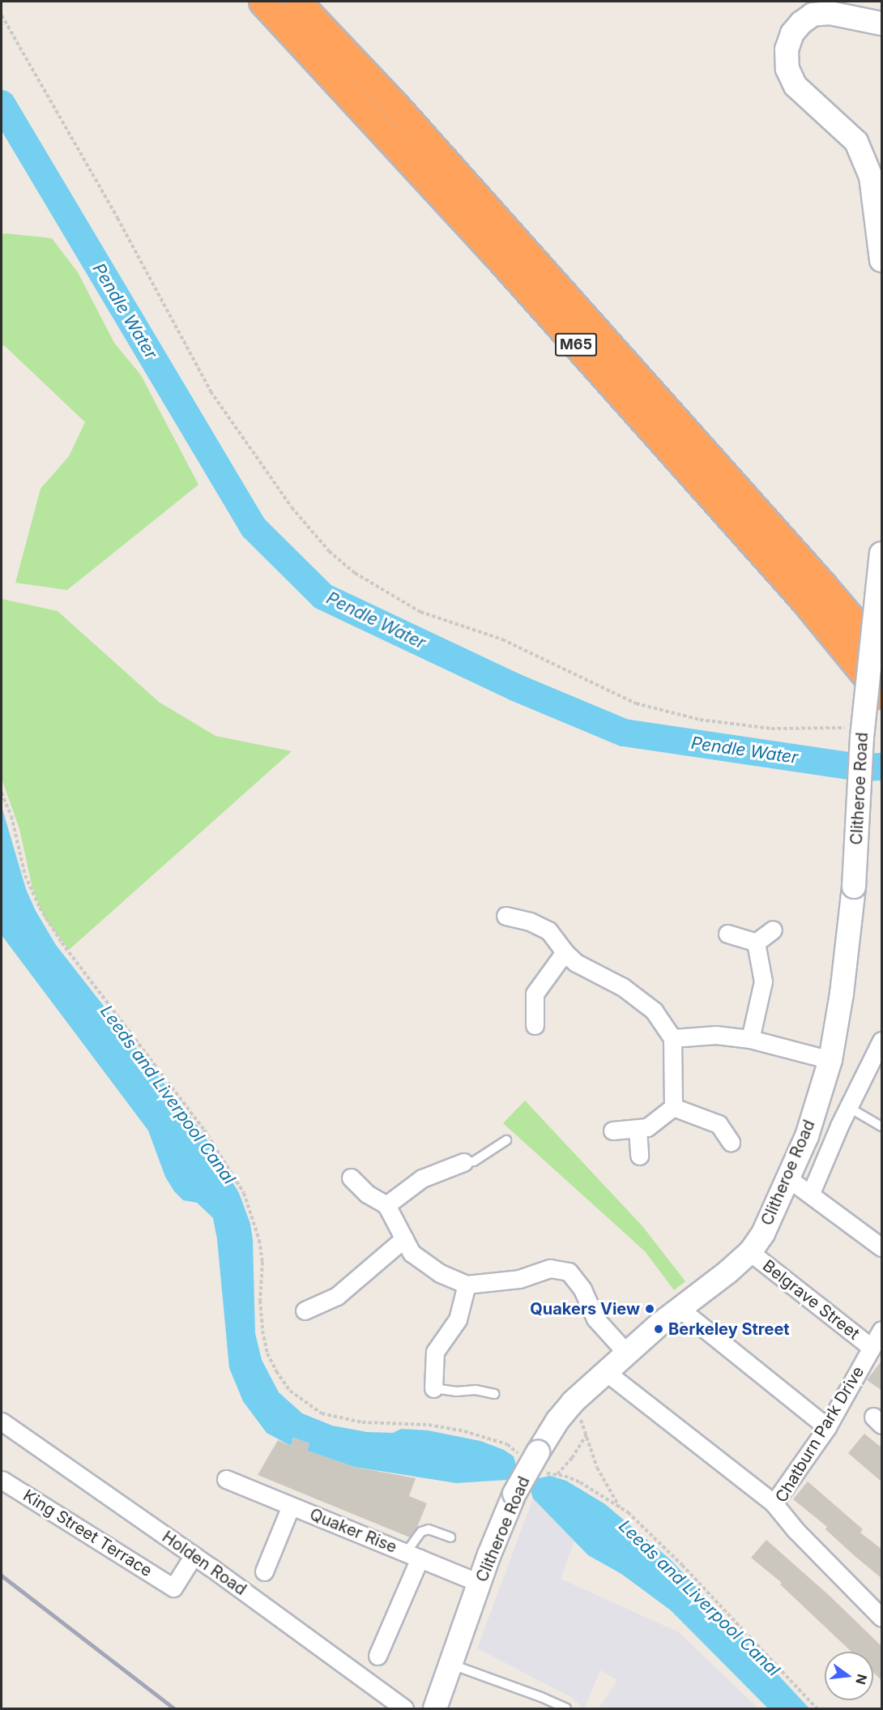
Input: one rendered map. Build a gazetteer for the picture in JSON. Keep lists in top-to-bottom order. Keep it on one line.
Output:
{"streets":{"highway":["M65"],"main road":["Clitheroe Road"],"street":["Belgrave Street","Chatburn Park Drive","Quaker Rise","King Street Terrace","Holden Road"]},"crossings":[["Clitheroe Road","Belgrave Street"],["Clitheroe Road","Quaker Rise"],["Belgrave Street","Chatburn Park Drive"],["King Street Terrace","Holden Road"]],"water":["Pendle Water","Leeds and Liverpool Canal"],"places":["Quakers View","Berkeley Street"],"north":"right"}
